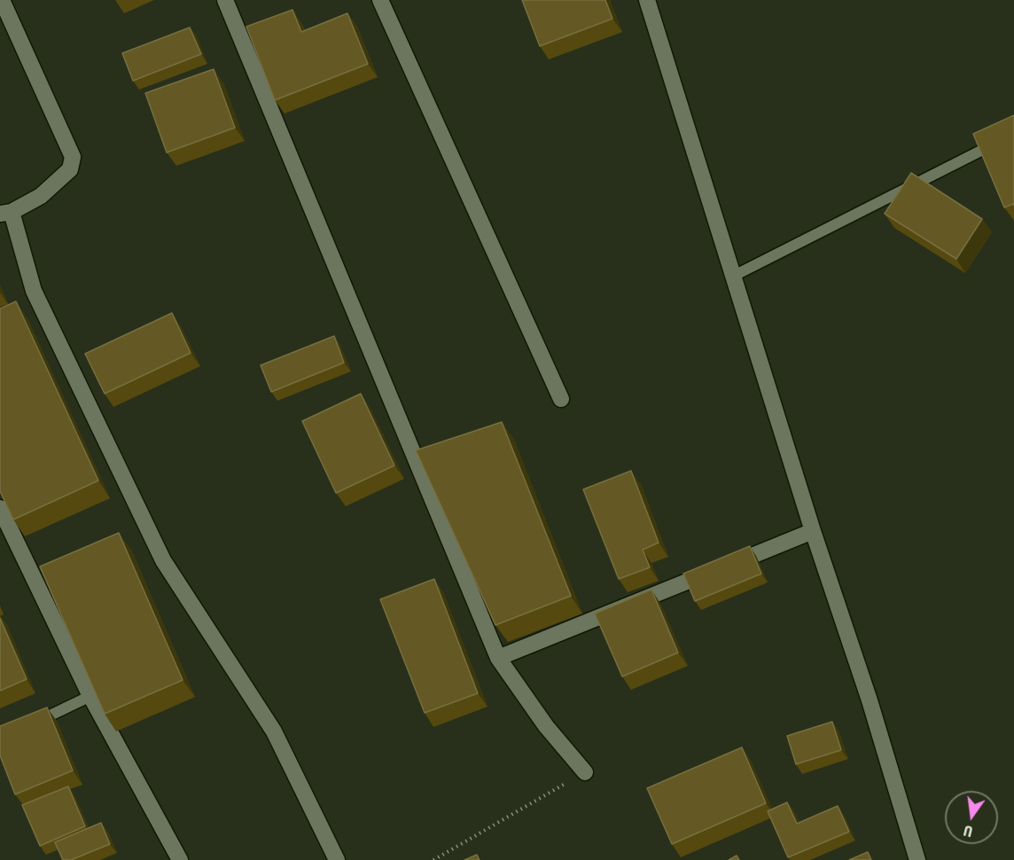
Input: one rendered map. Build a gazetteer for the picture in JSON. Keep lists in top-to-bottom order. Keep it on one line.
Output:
{"north":"bottom"}
